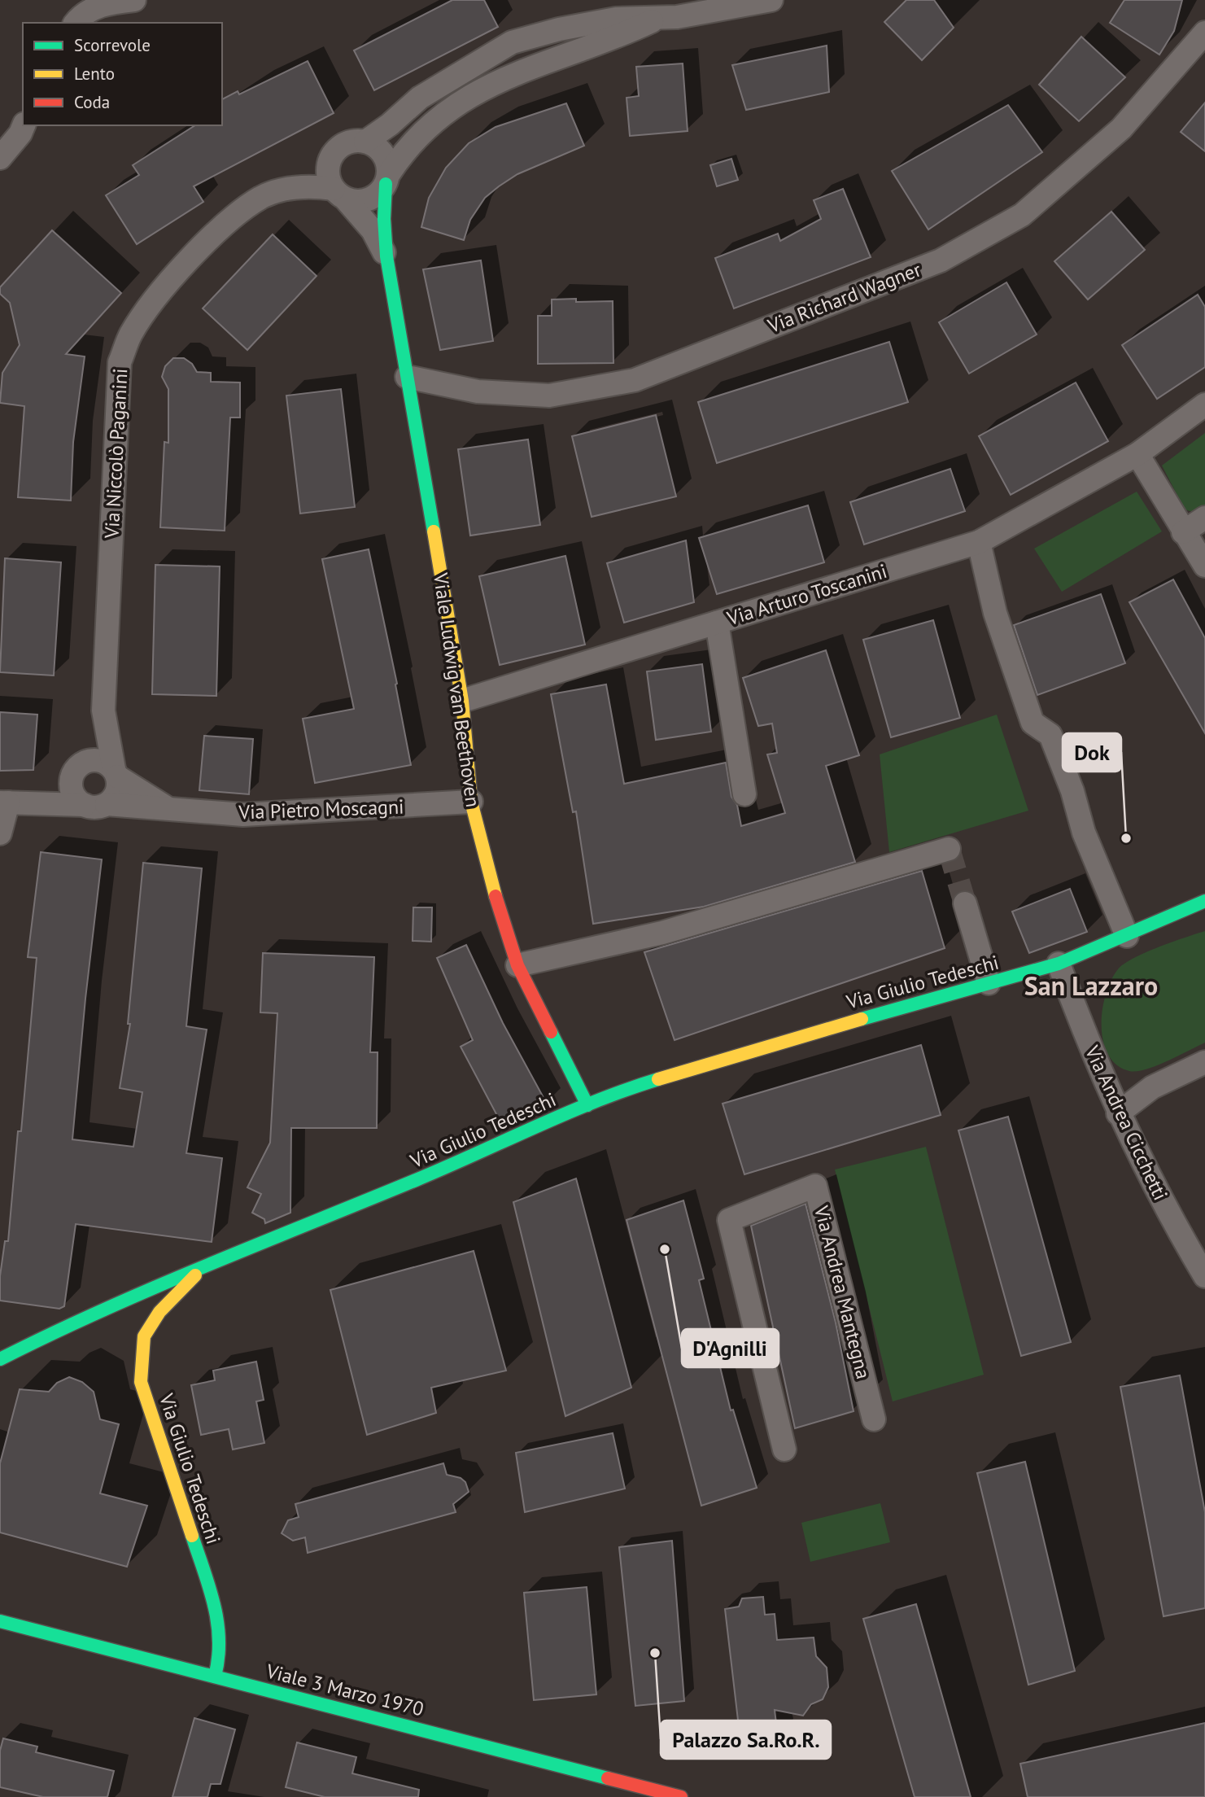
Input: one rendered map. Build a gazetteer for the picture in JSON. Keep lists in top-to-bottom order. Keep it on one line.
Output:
{"streets":{"street":["Via Richard Wagner","Via Niccolò Paganini","Via Arturo Toscanini","Viale Ludwig van Beethoven","Via Pietro Moscagni","Via Giulio Tedeschi","Via Andrea Cicchetti","Via Andrea Mantegna","Viale 3 Marzo 1970"]},"crossings":[["Via Richard Wagner","Viale Ludwig van Beethoven"],["Via Niccolò Paganini","Viale Ludwig van Beethoven"],["Via Niccolò Paganini","Via Pietro Moscagni"],["Via Arturo Toscanini","Viale Ludwig van Beethoven"],["Viale Ludwig van Beethoven","Via Pietro Moscagni"],["Viale Ludwig van Beethoven","Via Giulio Tedeschi"],["Via Giulio Tedeschi","Via Andrea Cicchetti"],["Via Giulio Tedeschi","Viale 3 Marzo 1970"]],"districts":["San Lazzaro"],"places":["Dok","D'Agnilli","Palazzo Sa.Ro.R."],"legend":["Scorrevole","Lento","Coda"]}
